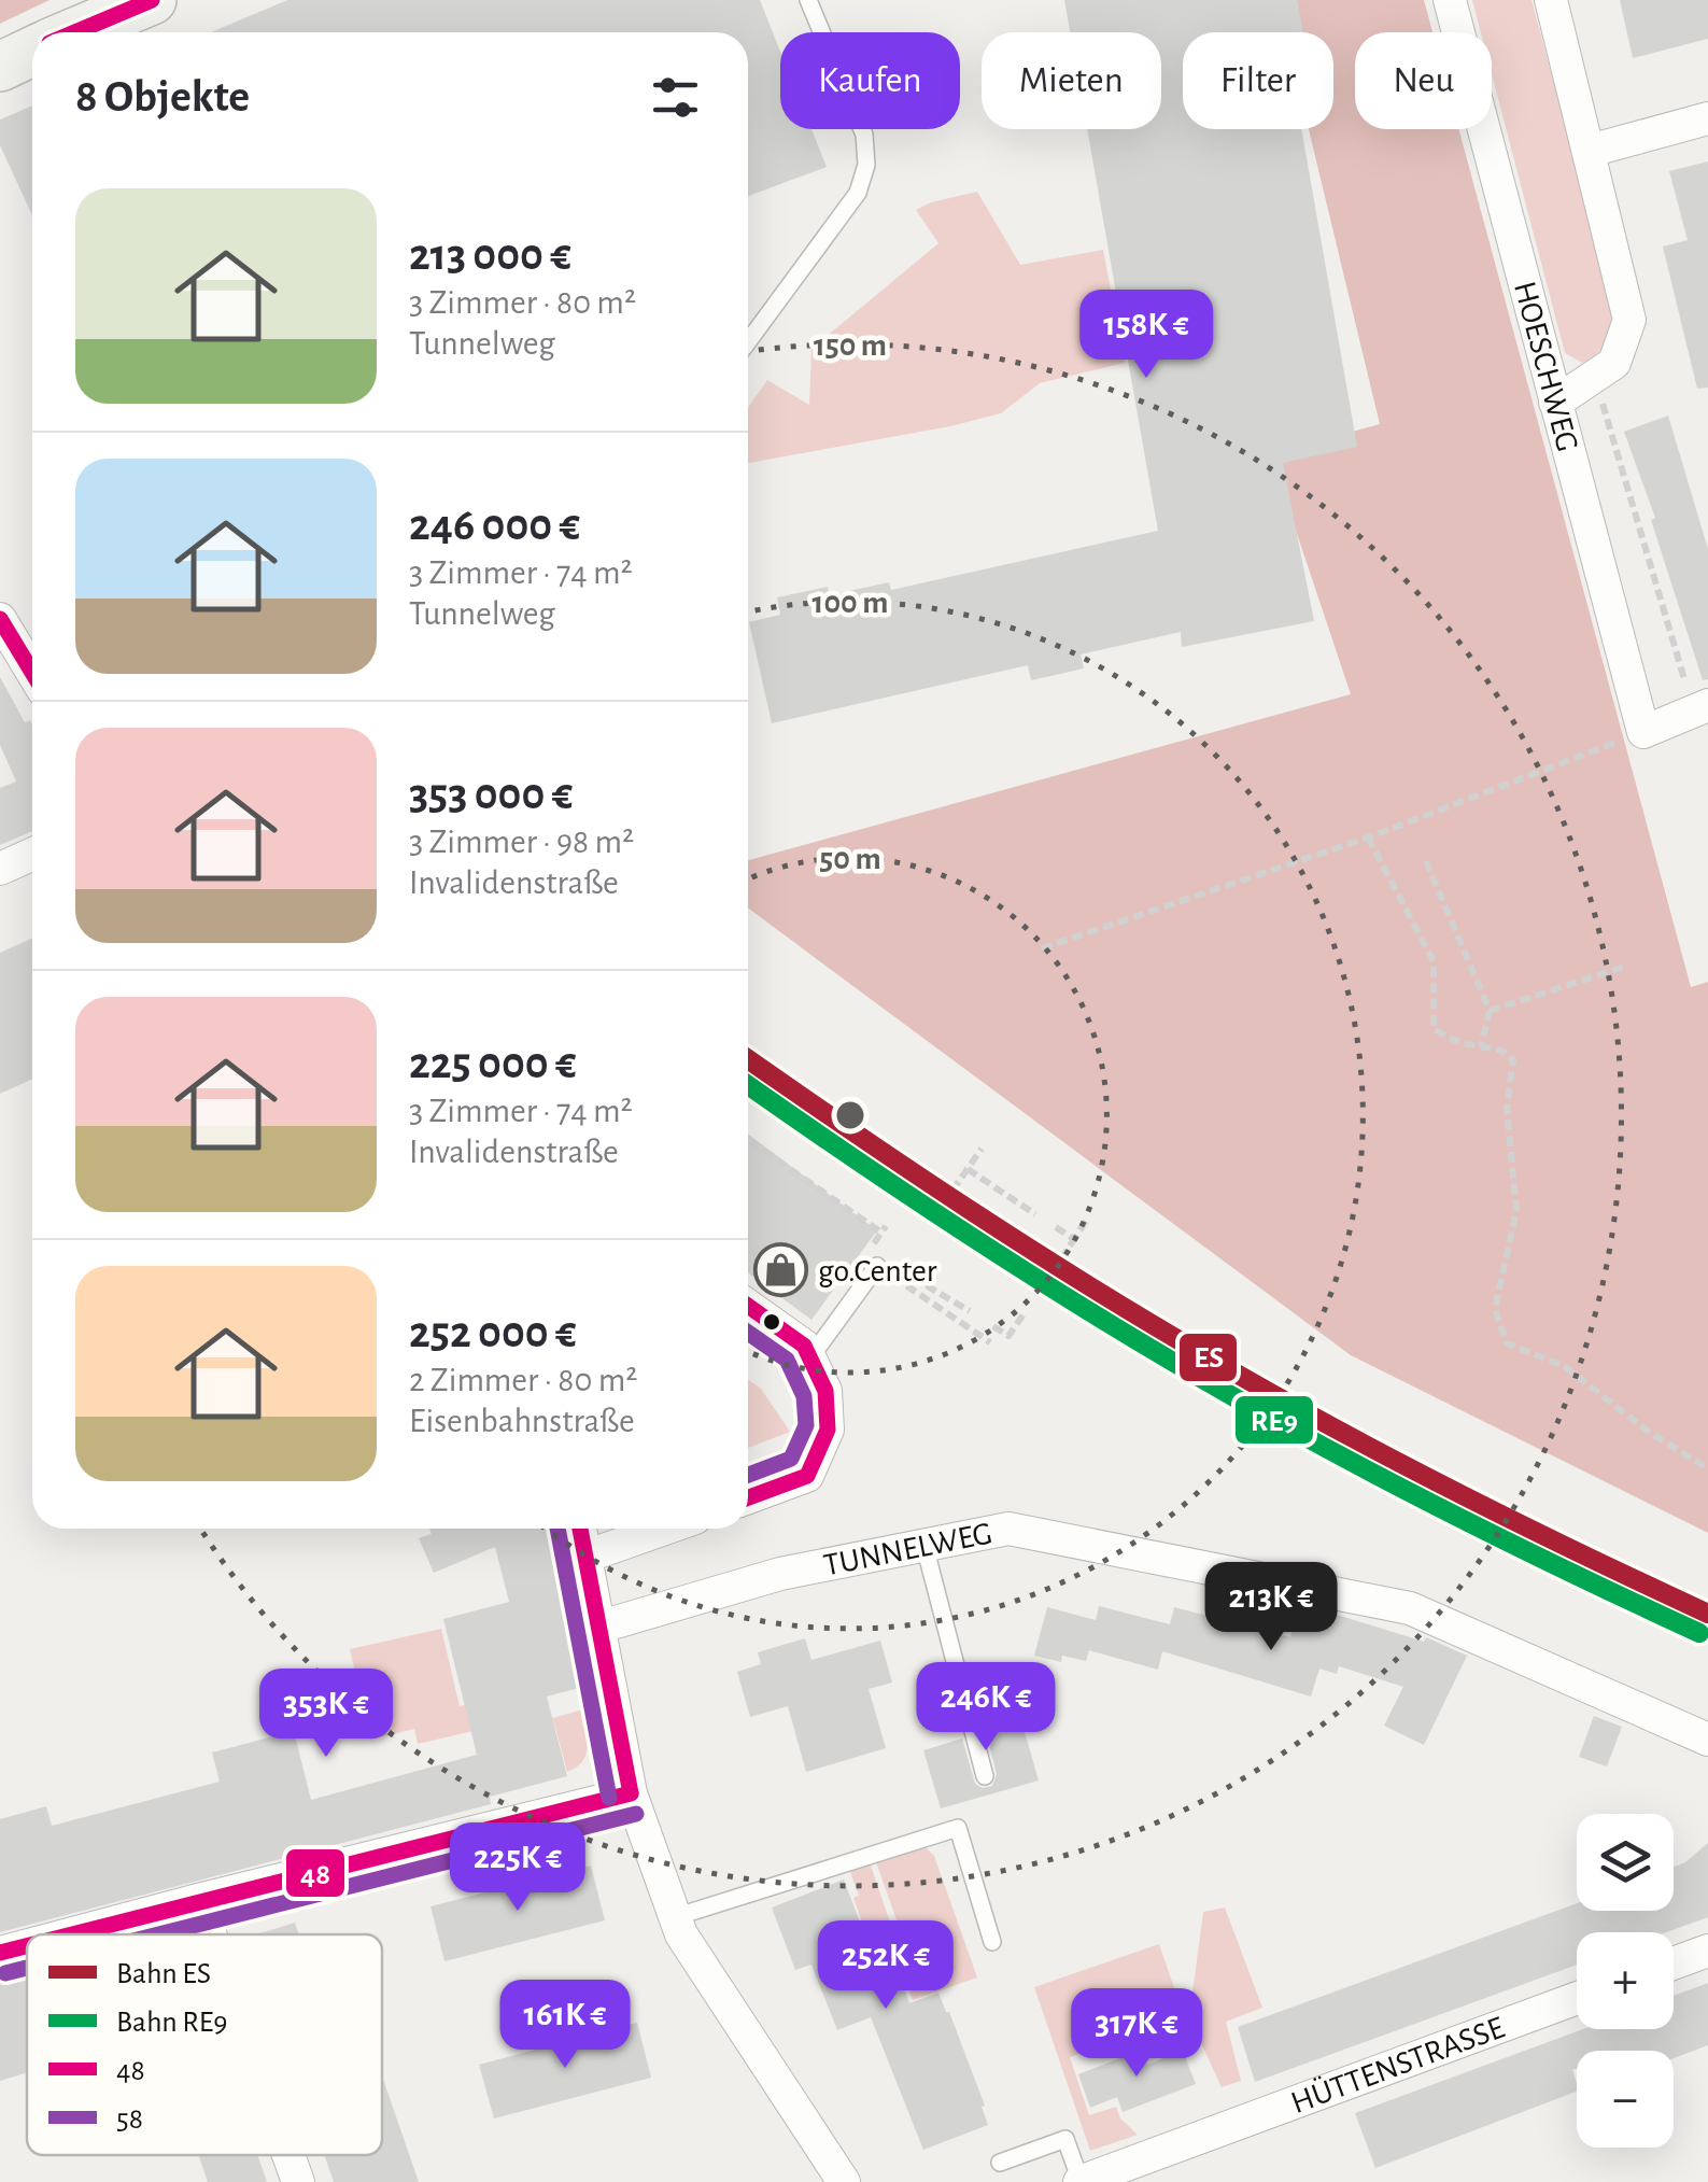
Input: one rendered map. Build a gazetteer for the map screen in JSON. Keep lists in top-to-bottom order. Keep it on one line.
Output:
{"streets":{"street":["HOESCHWEG","TUNNELWEG","HÜTTENSTRASSE"]},"places":{"shop":["go.Center"]},"lines":["transit line 48","rail line ES","rail line RE9","transit line 58"],"legend":["Bahn ES","Bahn RE9","48","58"],"page":{"chip":["Kaufen","Mieten","Filter","Neu"],"heading":"8 Objekte","list":[{"name":"213 000 €","note":"3 Zimmer · 80 m² · Tunnelweg"},{"name":"246 000 €","note":"3 Zimmer · 74 m² · Tunnelweg"},{"name":"353 000 €","note":"3 Zimmer · 98 m² · Invalidenstraße"},{"name":"225 000 €","note":"3 Zimmer · 74 m² · Invalidenstraße"},{"name":"252 000 €","note":"2 Zimmer · 80 m² · Eisenbahnstraße"}],"price":["158K €","213K €","246K €","353K €","225K €","252K €","161K €","317K €"],"map_buttons":["+","−"]},"rings":["150 m","100 m","50 m"]}
